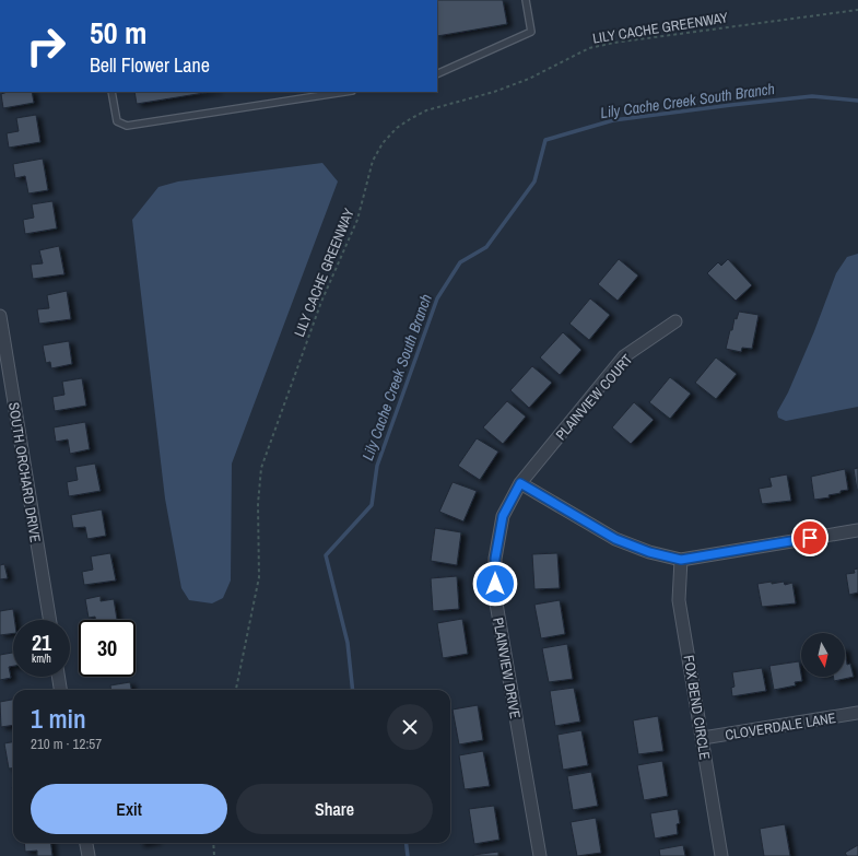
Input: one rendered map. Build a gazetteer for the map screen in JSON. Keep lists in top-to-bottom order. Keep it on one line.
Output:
{"streets":{"street":["PLAINVIEW COURT","SOUTH ORCHARD DRIVE","PLAINVIEW DRIVE","FOX BEND CIRCLE","CLOVERDALE LANE"],"path":["LILY CACHE GREENWAY"]},"crossings":[["PLAINVIEW COURT","PLAINVIEW DRIVE"],["FOX BEND CIRCLE","CLOVERDALE LANE"]],"water":["Lily Cache Creek South Branch"],"north":"bottom","page":{"turn":["50 m","Bell Flower Lane"],"speed":"21 km/h","limit":"30","heading":["1 min","210 m · 12:57"],"buttons":["Exit","Share"]}}
